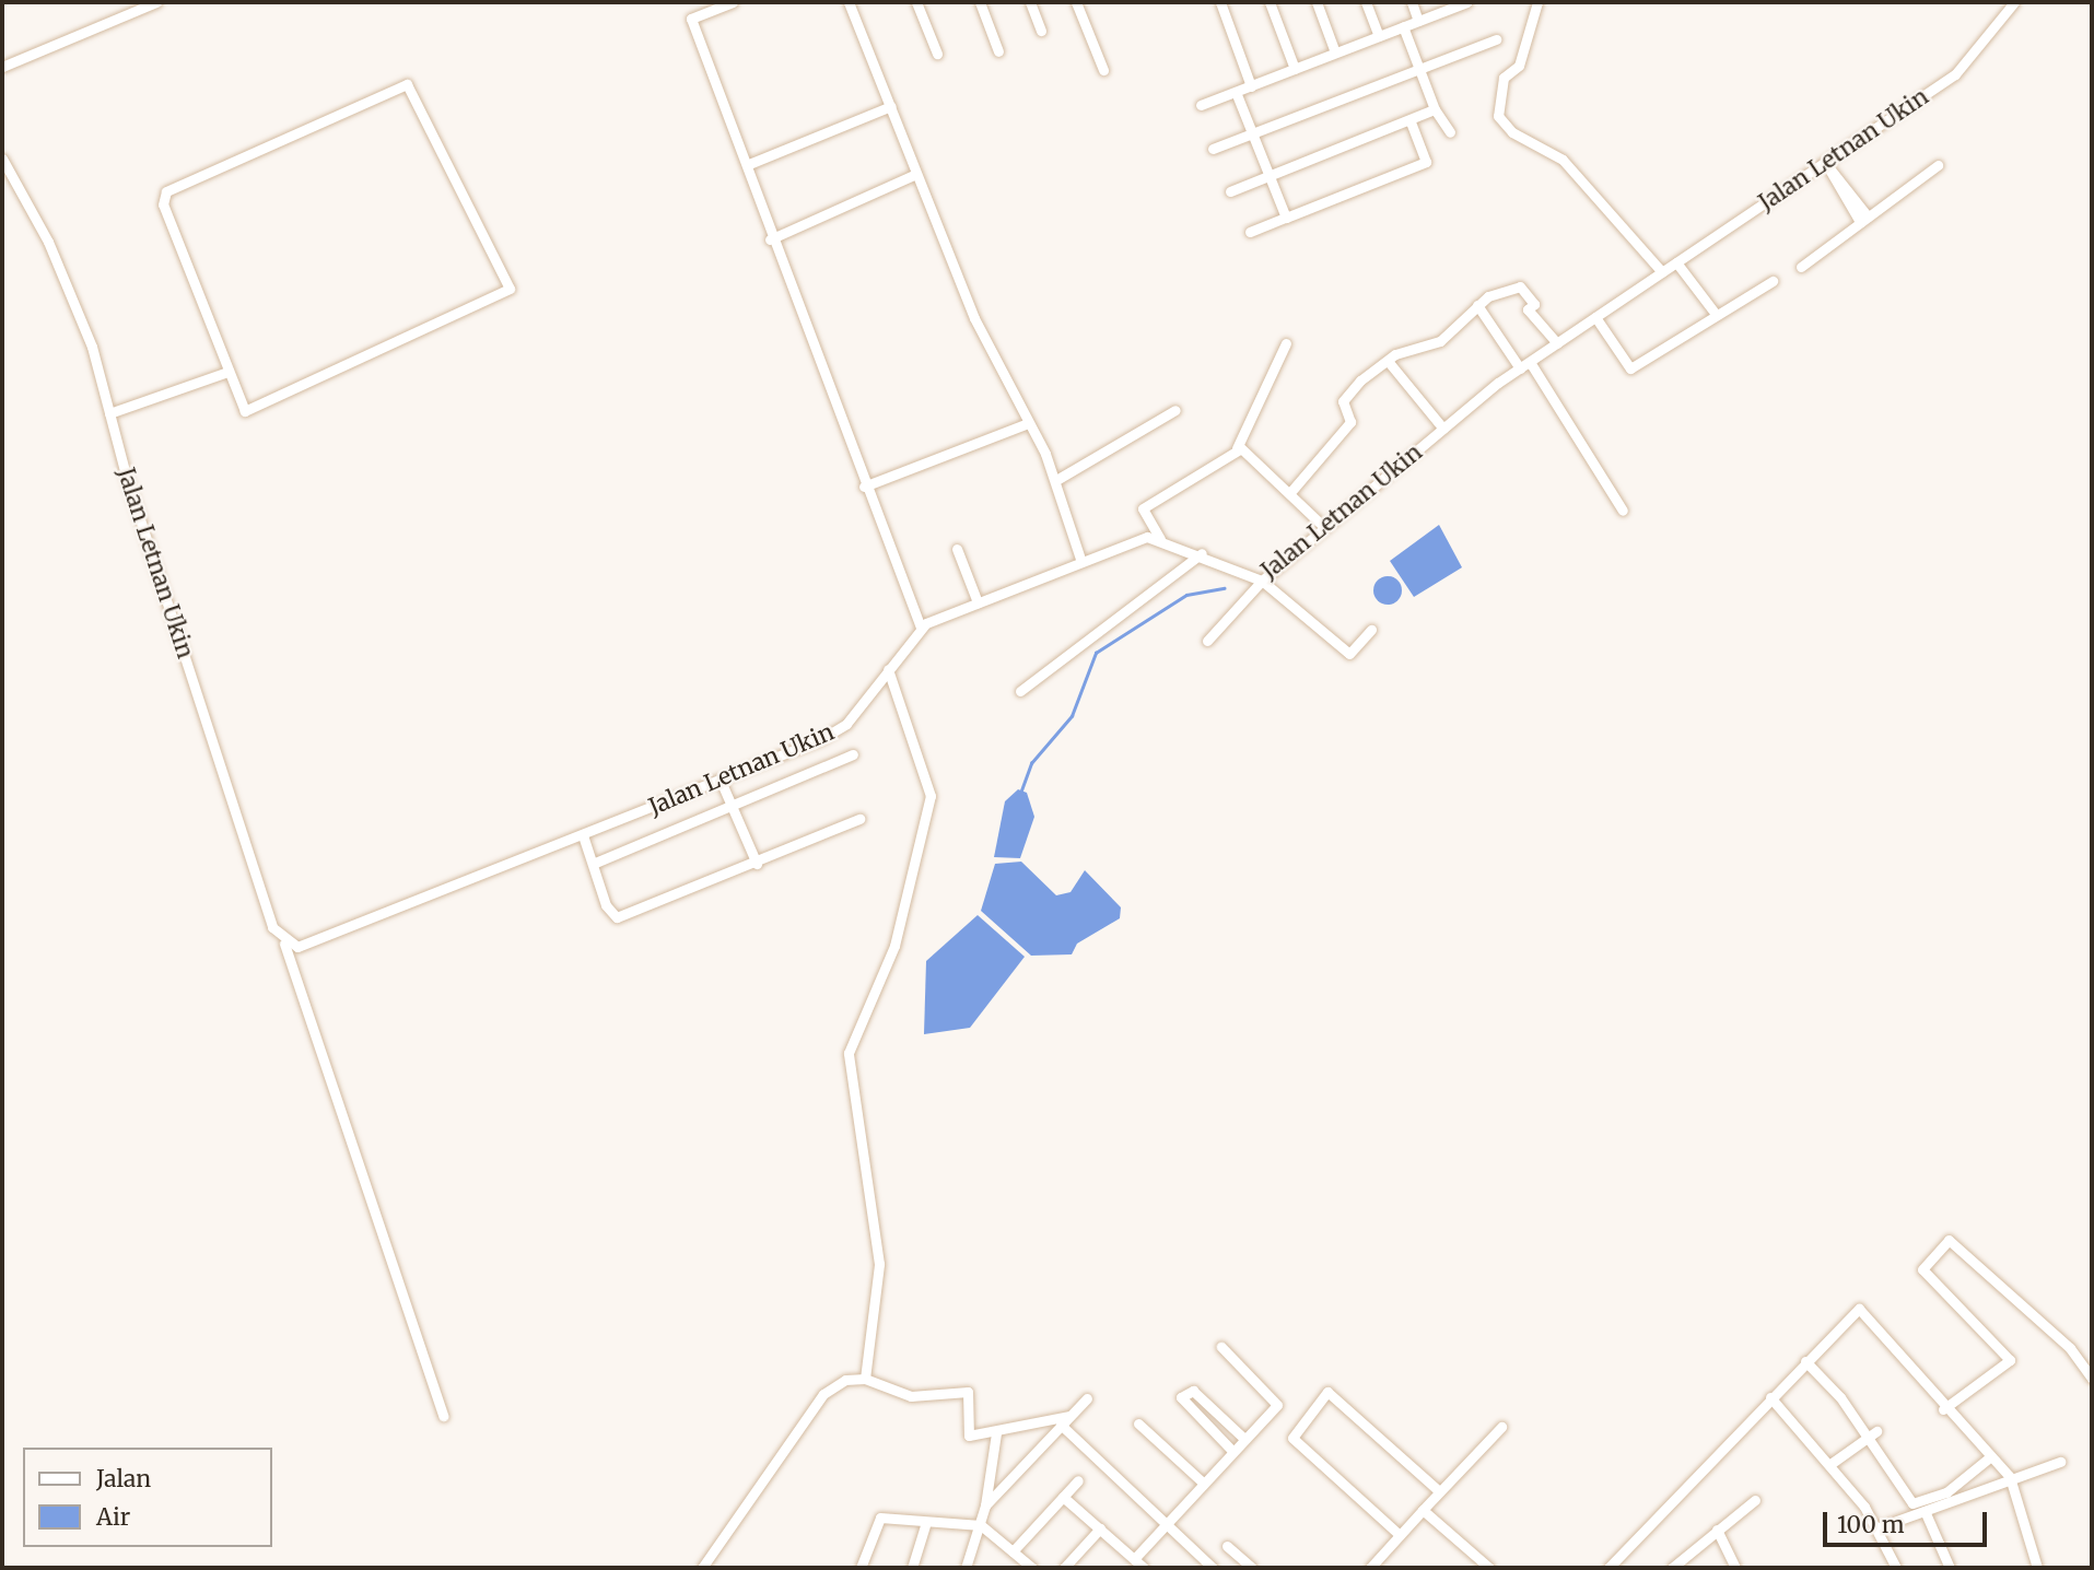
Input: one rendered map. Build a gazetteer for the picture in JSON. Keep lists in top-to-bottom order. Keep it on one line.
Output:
{"streets":{"street":["Jalan Letnan Ukin"]},"legend":["Jalan","Air"],"scale_bar":"100 m"}
